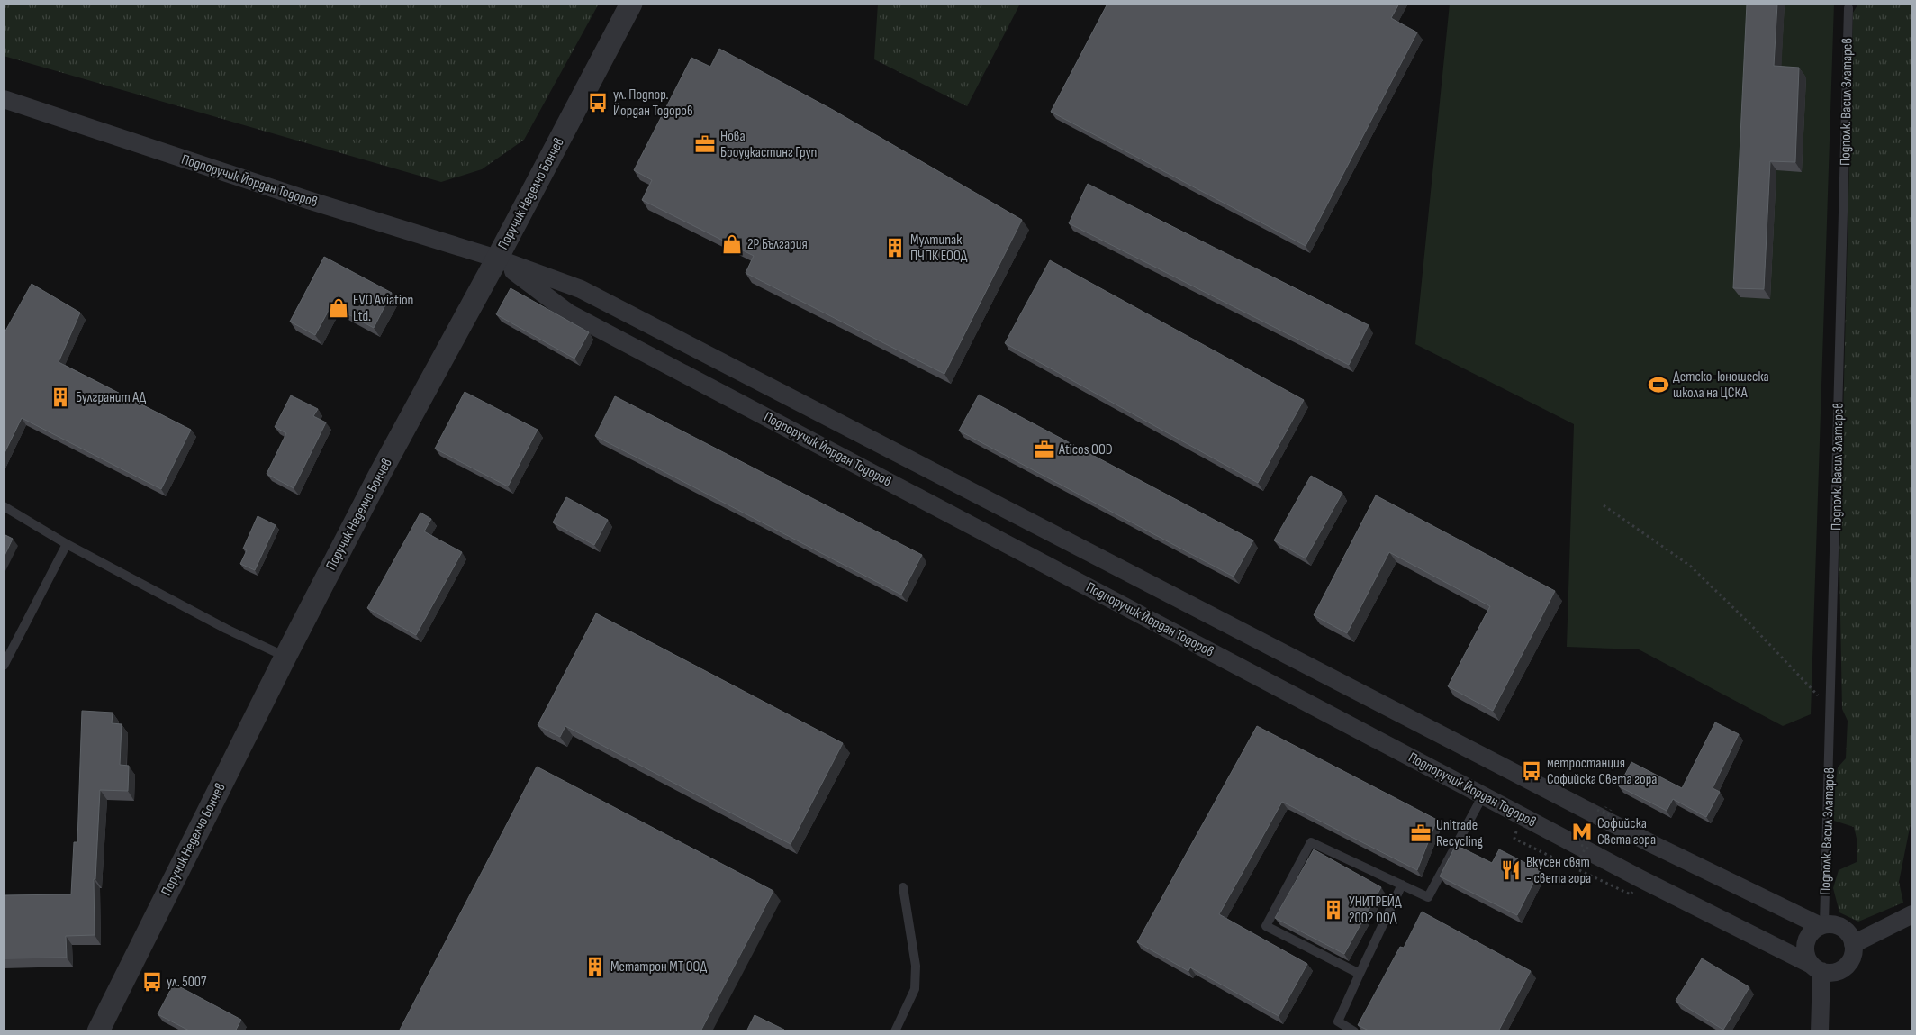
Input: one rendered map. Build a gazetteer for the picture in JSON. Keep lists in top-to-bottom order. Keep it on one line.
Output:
{"streets":{"street":["Подпоручик Йордан Тодоров","Поручик Неделчо Бончев"],"lane":["Подполк. Васил Златарев"]},"crossings":[["Подполк. Васил Златарев","Подпоручик Йордан Тодоров"],["Подпоручик Йордан Тодоров","Поручик Неделчо Бончев"]],"places":{"bus stop":["ул. Подпор. Йордан Тодоров","метростанция Софийска Света гора","ул. 5007"],"office":["Нова Броудкастинг Груп","Aticos OOD","Unitrade Recycling"],"shop":["2Р България","EVO Aviation Ltd."],"building":["Мултипак ПЧПК ЕООД","Булгранит АД","УНИТРЕЙД 2002 ООД","Метатрон МТ ООД"],"sports":["Детско-юношеска школа на ЦСКА"],"metro station":["Софийска Света гора"],"restaurant":["Вкусен свят - света гора"]}}
